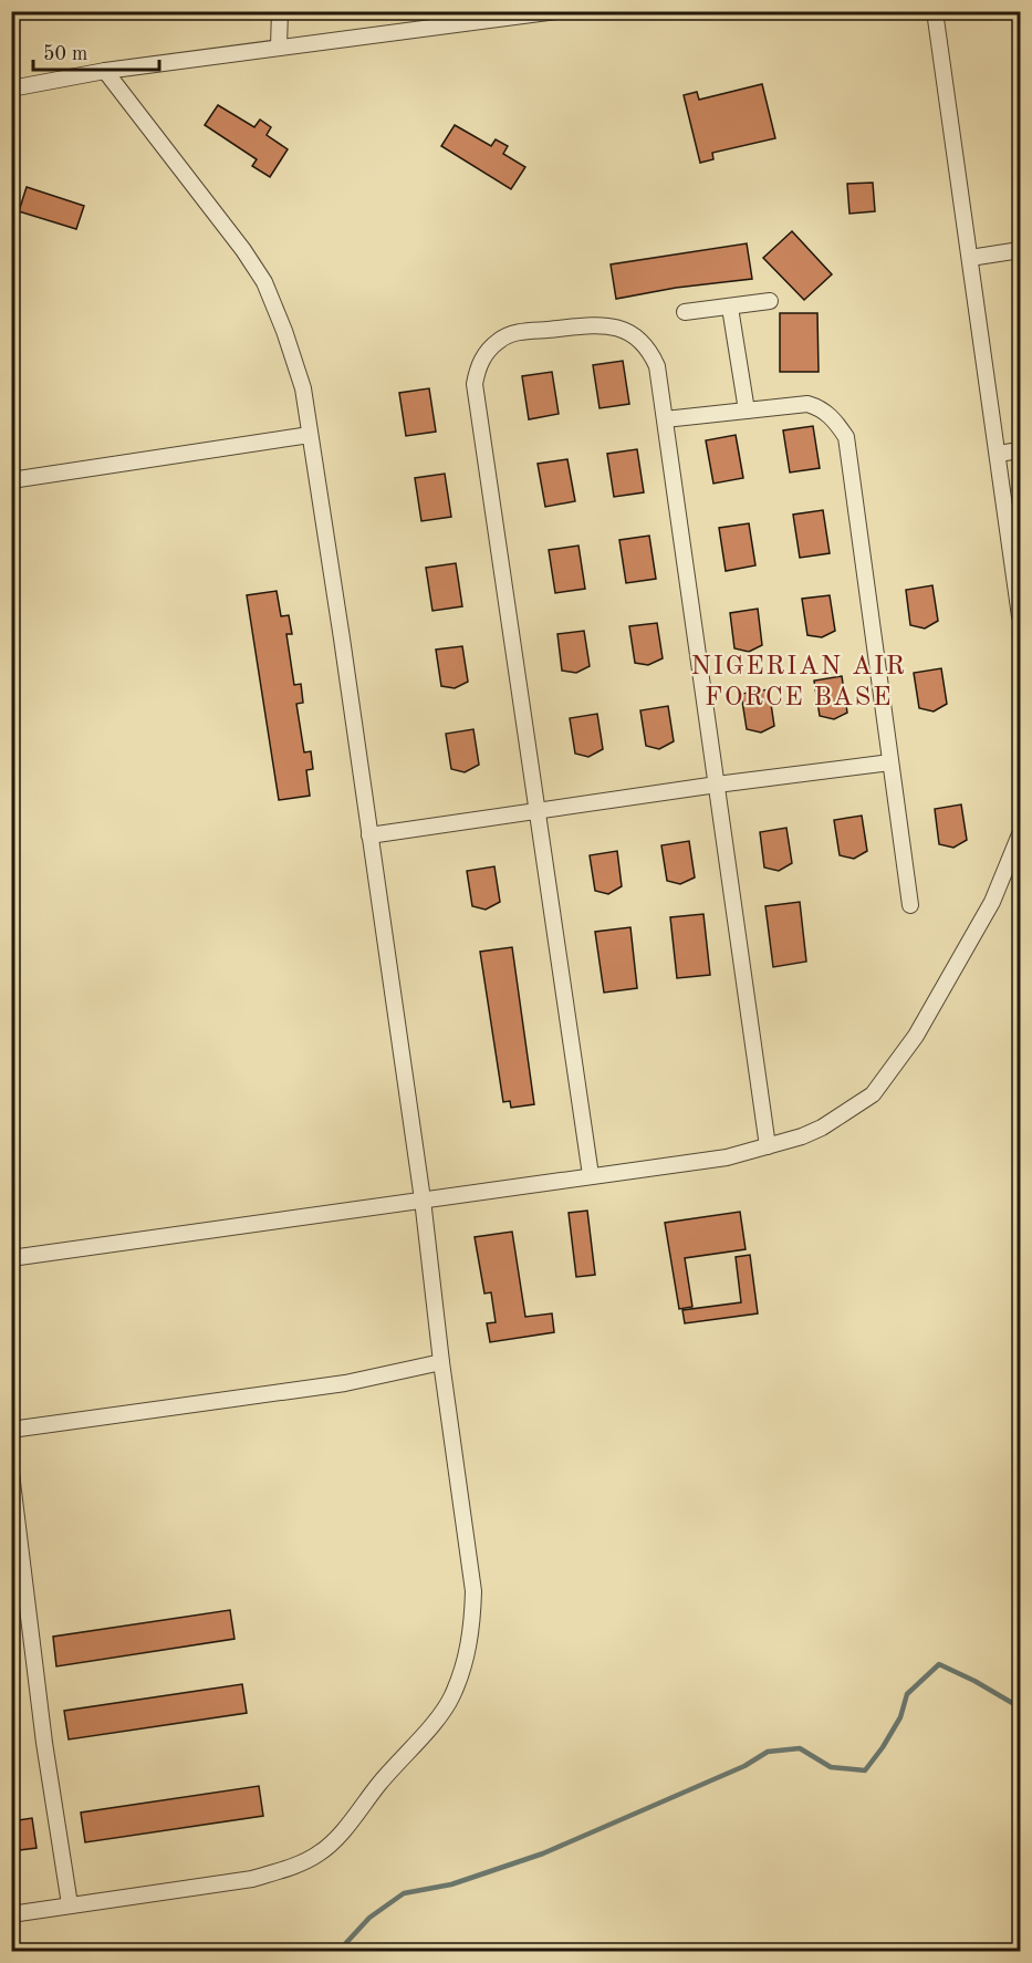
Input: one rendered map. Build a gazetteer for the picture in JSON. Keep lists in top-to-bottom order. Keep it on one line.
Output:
{"districts":["NIGERIAN AIR FORCE BASE"],"scale_bar":"50 m"}
